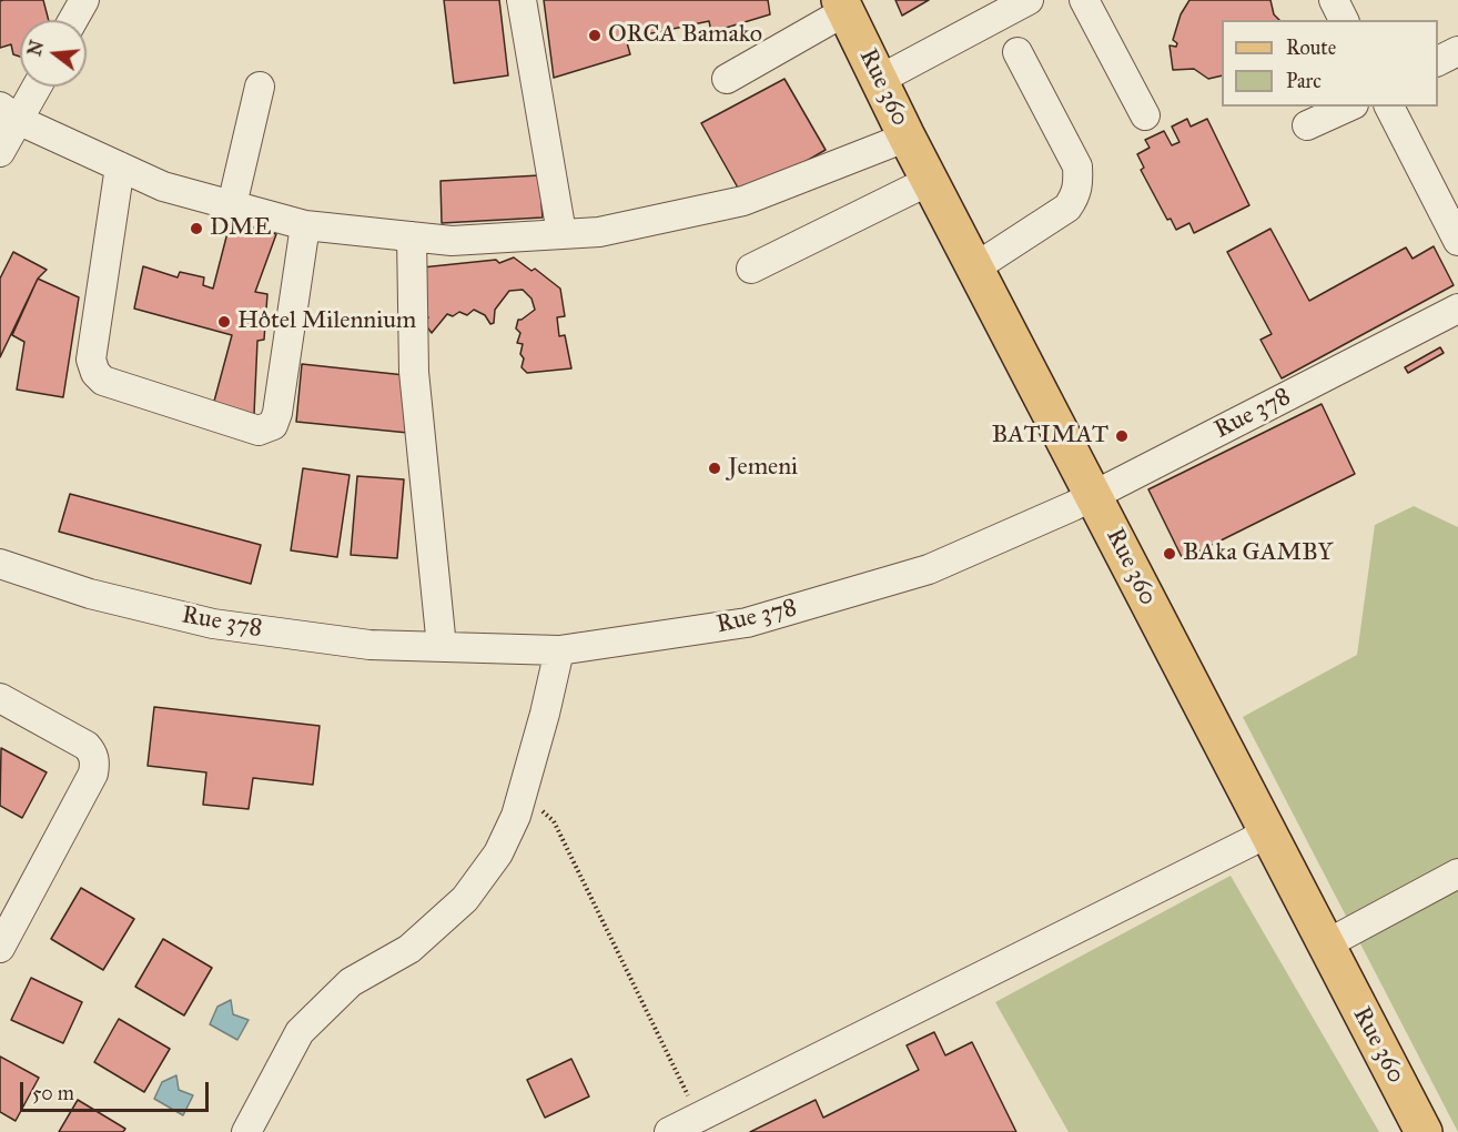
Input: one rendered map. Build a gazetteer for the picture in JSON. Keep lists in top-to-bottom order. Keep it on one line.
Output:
{"streets":{"main road":["Rue 360"],"street":["Rue 378"]},"crossings":[["Rue 360","Rue 378"]],"places":["ORCA Bamako","DME","Hôtel Milennium","BATIMAT","Jemeni","BAka GAMBY"],"legend":["Route","Parc"],"scale_bar":"50 m","north":"left"}
